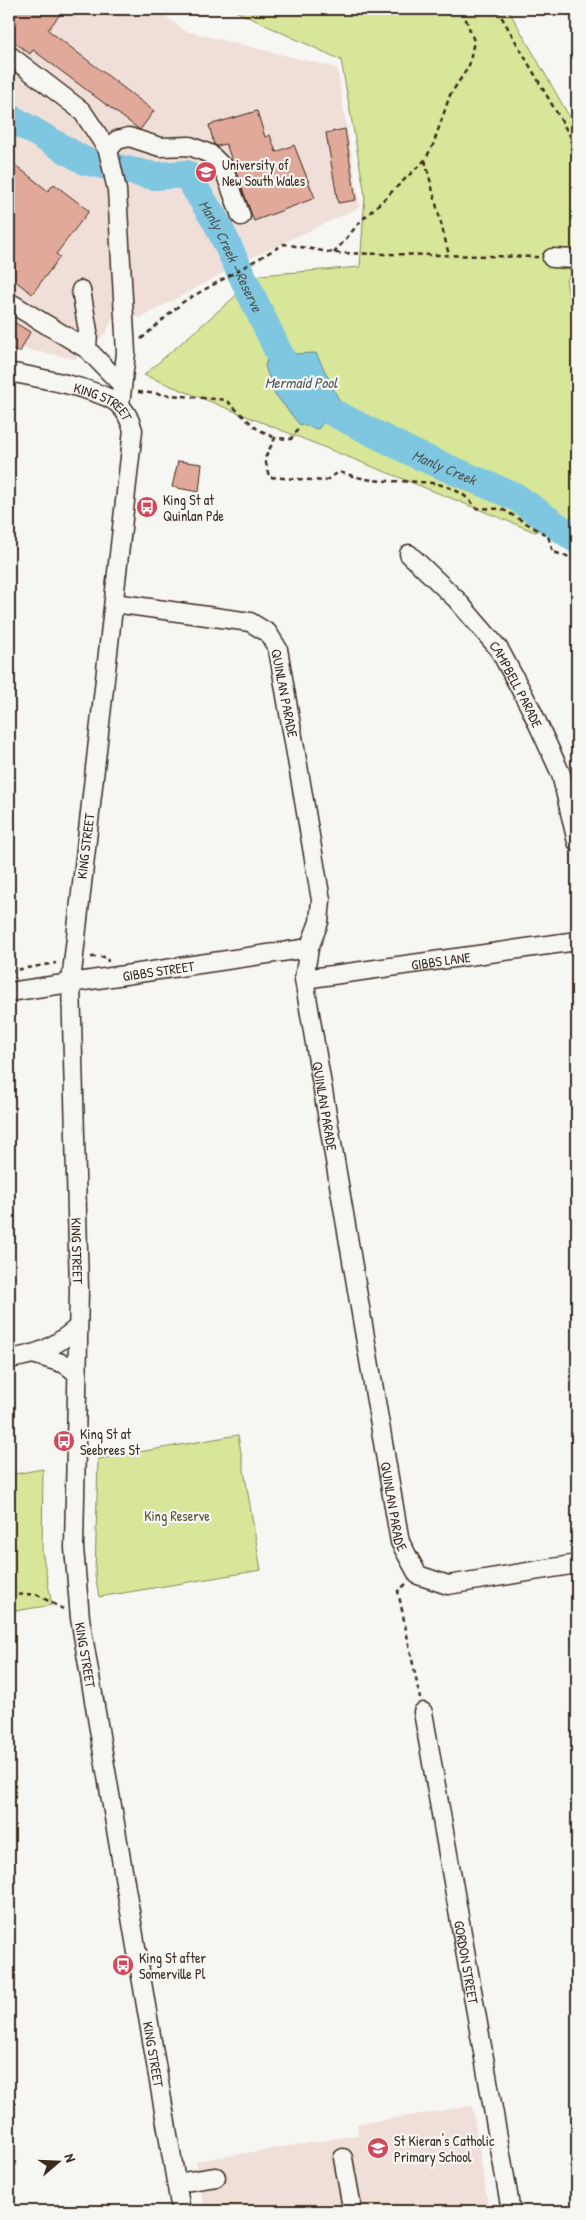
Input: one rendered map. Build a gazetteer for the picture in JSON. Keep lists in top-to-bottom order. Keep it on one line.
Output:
{"streets":{"street":["KING STREET","CAMPBELL PARADE","QUINLAN PARADE","GIBBS LANE","GIBBS STREET","GORDON STREET"]},"crossings":[["KING STREET","QUINLAN PARADE"],["KING STREET","GIBBS STREET"],["QUINLAN PARADE","GIBBS LANE"],["QUINLAN PARADE","GIBBS STREET"]],"water":["Manly Creek - Reserve","Mermaid Pool","Manly Creek"],"parks":["King Reserve"],"places":{"school or university":["University of New South Wales","St Kieran's Catholic Primary School"],"bus stop":["King St at Quinlan Pde","King St at Seebrees St","King St after Somerville Pl"]},"north":"right"}
